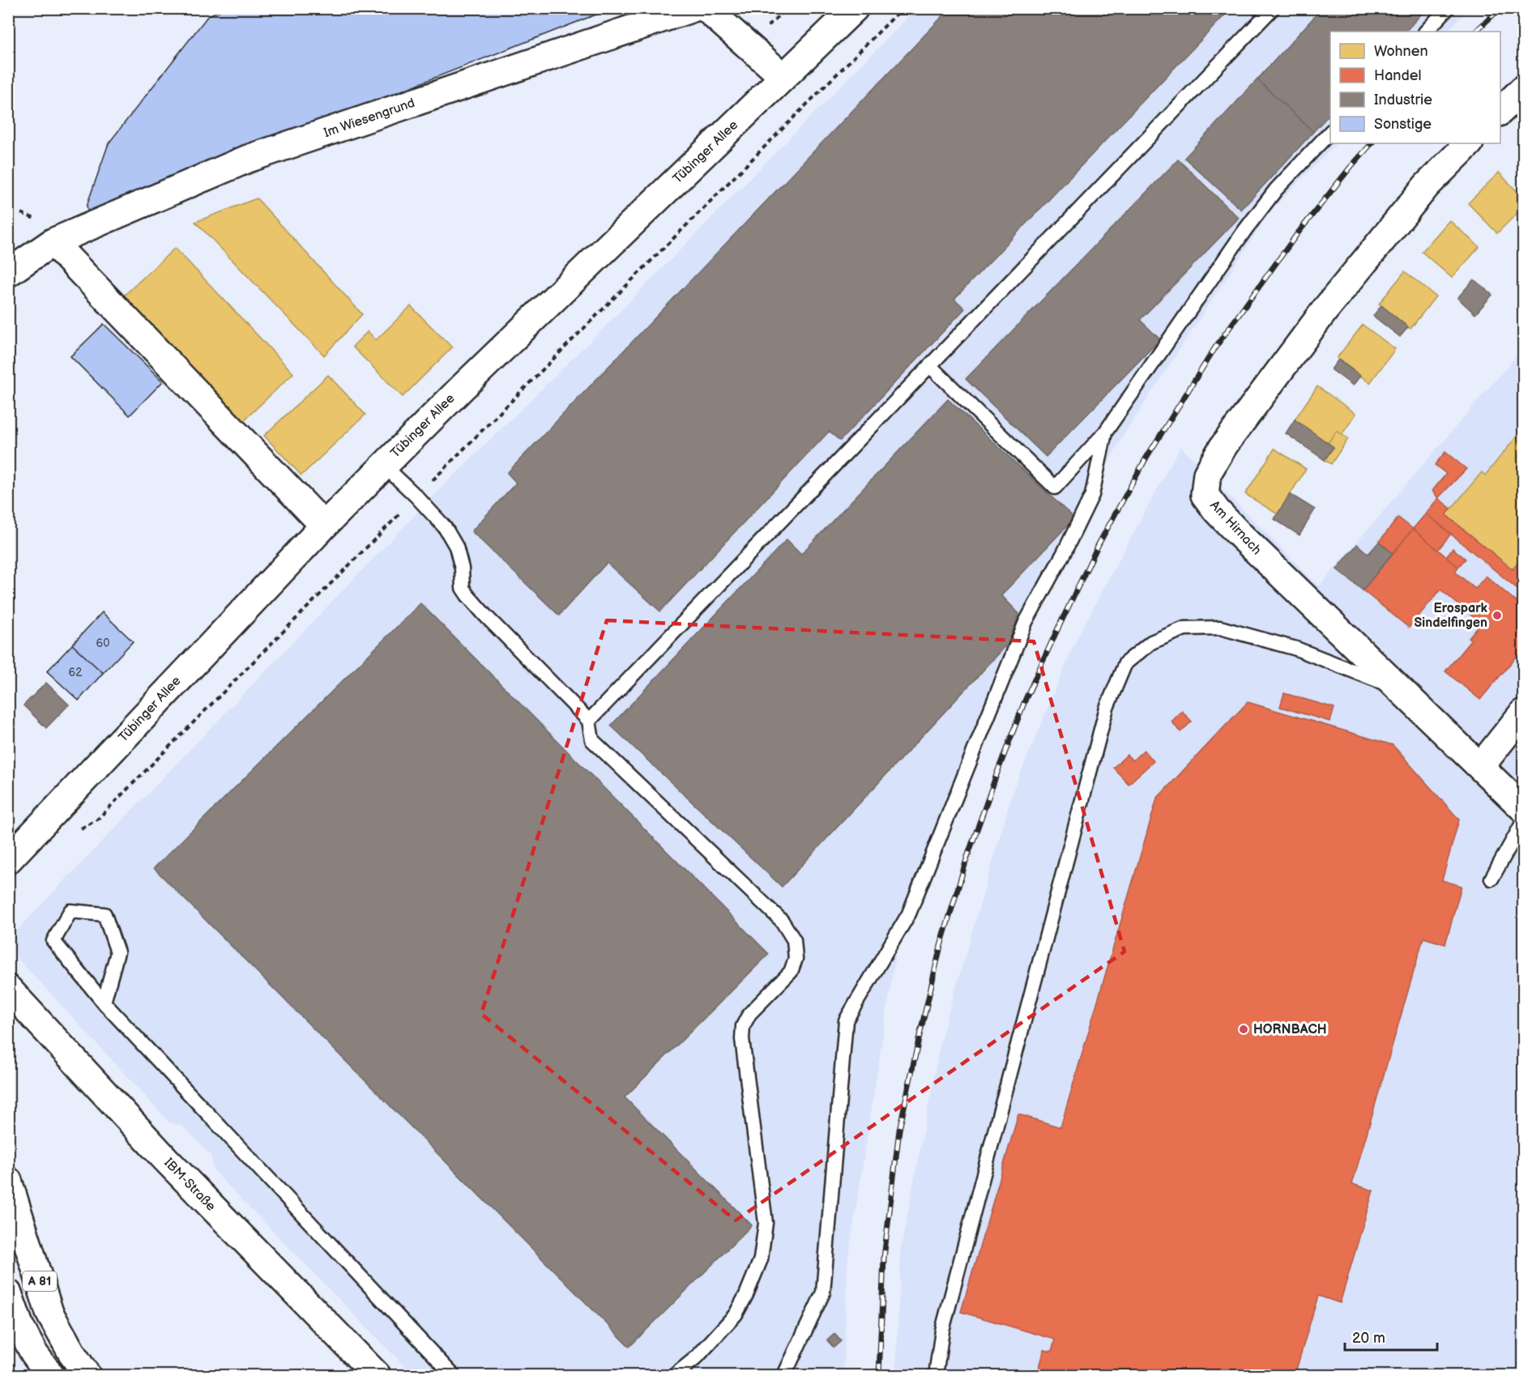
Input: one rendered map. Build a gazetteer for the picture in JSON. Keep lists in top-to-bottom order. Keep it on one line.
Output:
{"streets":{"main road":["Im Wiesengrund","Tübinger Allee","Am Hirnach","IBM-Straße","A 81"]},"places":["Erospark Sindelfingen","HORNBACH"],"house_numbers":["60","62"],"legend":["Wohnen","Handel","Industrie","Sonstige"],"scale_bar":"20 m"}
